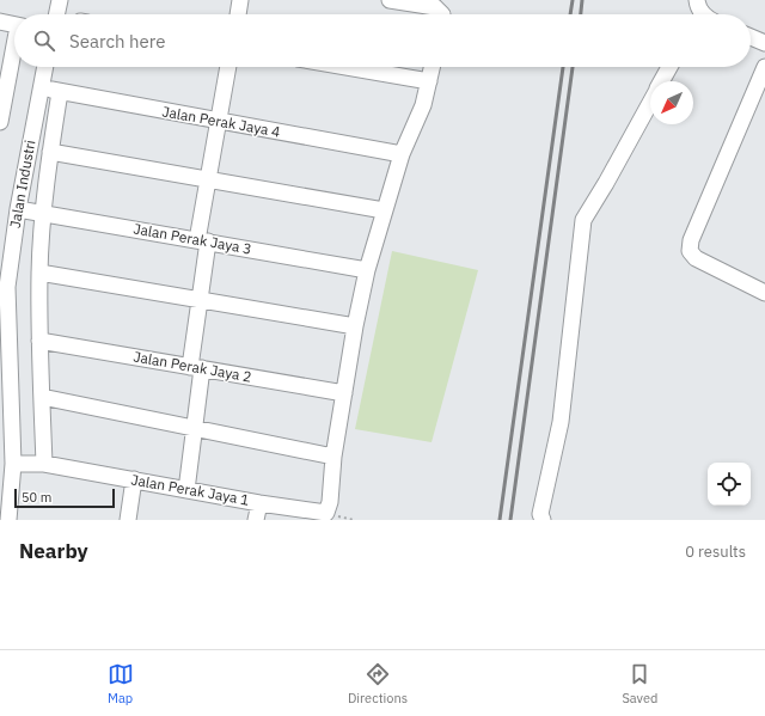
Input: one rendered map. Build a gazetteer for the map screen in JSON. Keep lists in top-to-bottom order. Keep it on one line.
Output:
{"streets":{"street":["Jalan Perak Jaya 4","Jalan Industri","Jalan Perak Jaya 3","Jalan Perak Jaya 2","Jalan Perak Jaya 1"]},"crossings":[["Jalan Perak Jaya 4","Jalan Industri"],["Jalan Industri","Jalan Perak Jaya 3"],["Jalan Industri","Jalan Perak Jaya 1"]],"scale_bar":"50 m","north":"bottom left","page":{"search":"Search here","scale":"50 m","heading":["Nearby","0 results"],"nav":["Map","Directions","Saved"]}}
